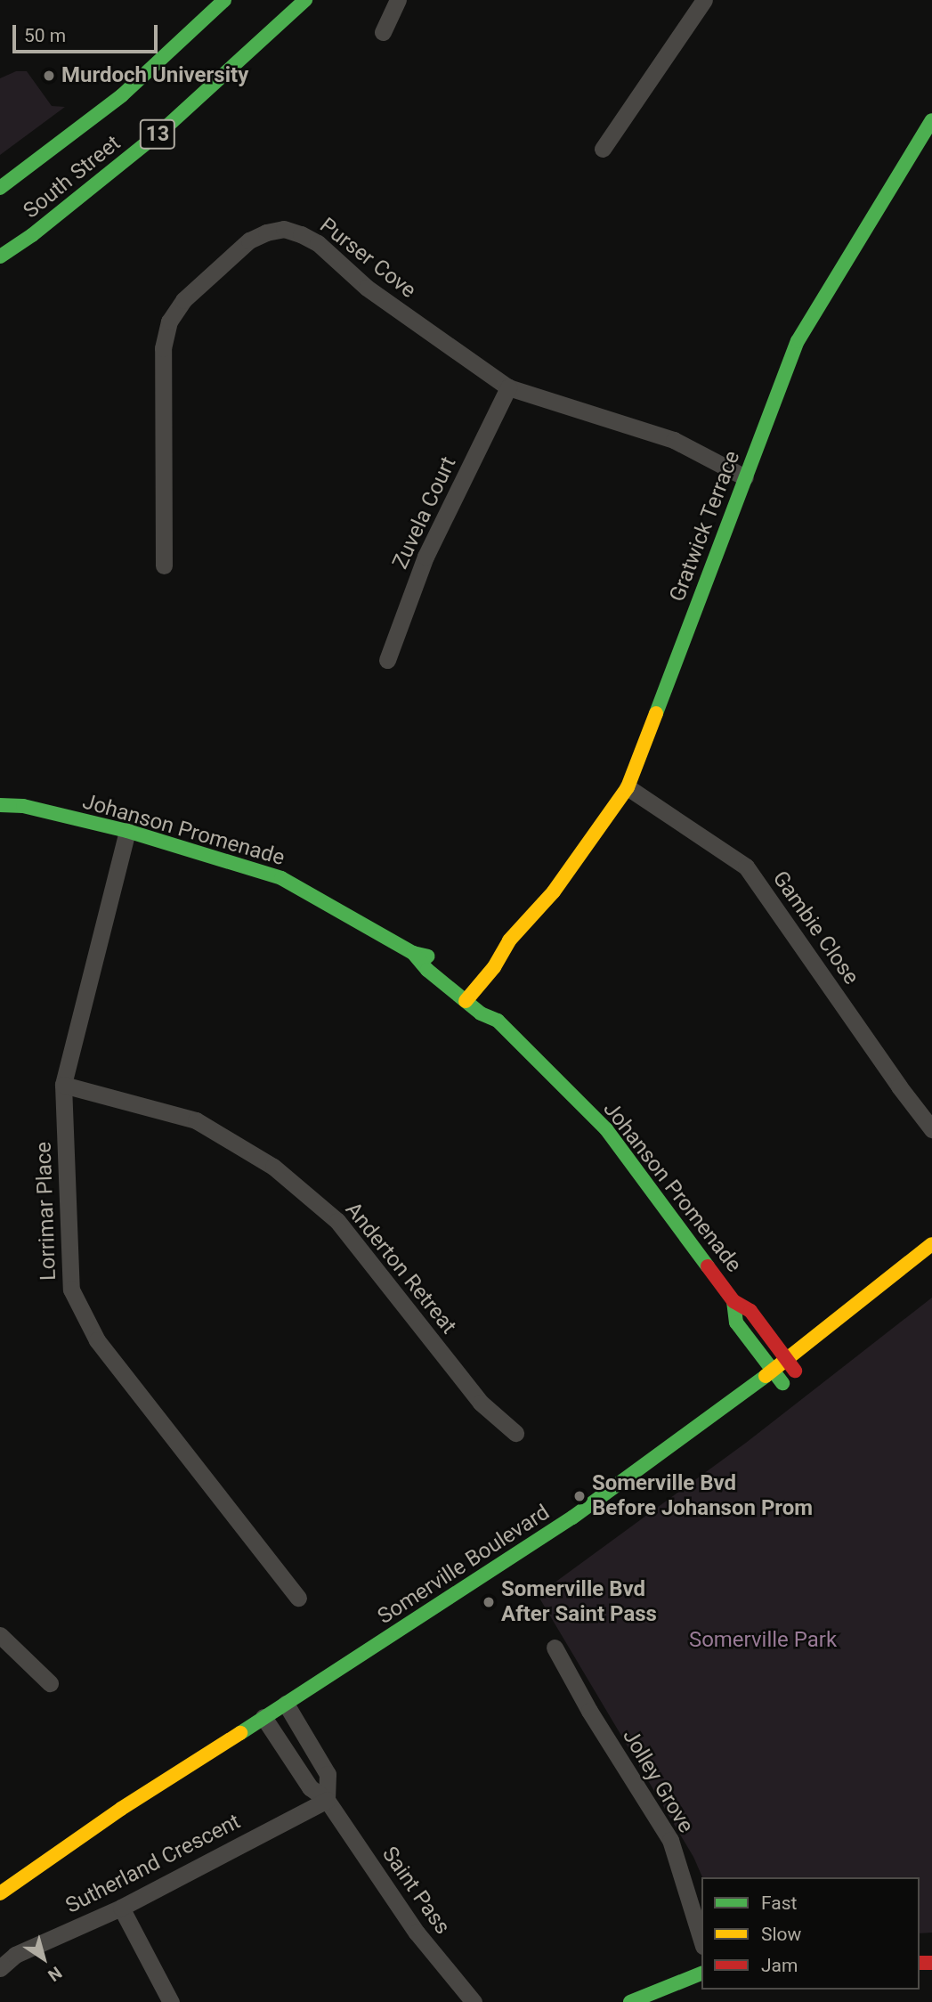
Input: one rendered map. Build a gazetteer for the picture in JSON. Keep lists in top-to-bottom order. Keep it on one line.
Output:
{"streets":{"main road":["13","South Street","Gratwick Terrace","Johanson Promenade","Somerville Boulevard"],"street":["Purser Cove","Zuvela Court","Gambie Close","Lorrimar Place","Anderton Retreat","Jolley Grove","Sutherland Crescent","Saint Pass"]},"crossings":[["Purser Cove","Zuvela Court"],["Purser Cove","Gratwick Terrace"],["Gratwick Terrace","Johanson Promenade"],["Gratwick Terrace","Gambie Close"],["Johanson Promenade","Lorrimar Place"],["Johanson Promenade","Somerville Boulevard"],["Lorrimar Place","Anderton Retreat"],["Somerville Boulevard","Saint Pass"],["Sutherland Crescent","Saint Pass"]],"parks":["Somerville Park"],"places":["Murdoch University","Somerville Bvd Before Johanson Prom","Somerville Bvd After Saint Pass"],"legend":["Fast","Slow","Jam"],"scale_bar":"50 m","north":"bottom right"}
